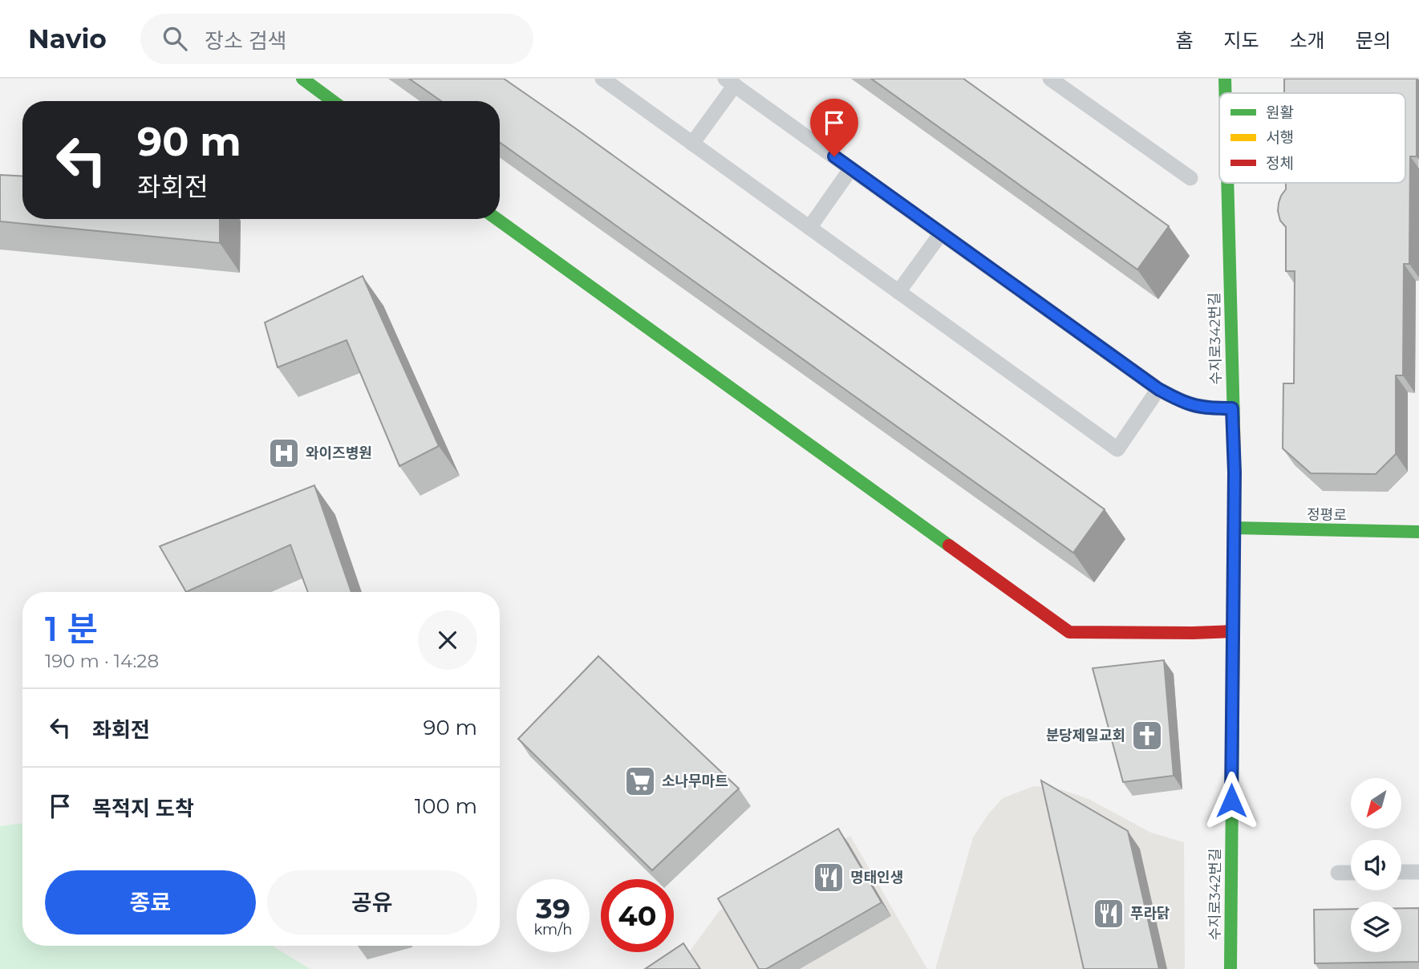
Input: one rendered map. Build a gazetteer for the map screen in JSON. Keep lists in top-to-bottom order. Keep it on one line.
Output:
{"streets":{"street":["수지로342번길","정평로"]},"crossings":[["수지로342번길","정평로"]],"places":{"hospital":["와이즈병원"],"church":["분당제일교회"],"supermarket":["소나무마트"],"restaurant":["명태인생","푸라닭"]},"legend":["원활","서행","정체"],"north":"bottom left","page":{"header":"Navio","search":"장소 검색","nav":["홈","지도","소개","문의"],"turn":["90 m","좌회전"],"heading":["1 분","190 m · 14:28"],"list":[{"name":"좌회전","value":"90 m"},{"name":"목적지 도착","value":"100 m"}],"buttons":["종료","공유"],"speed":"39 km/h","limit":"40"}}
